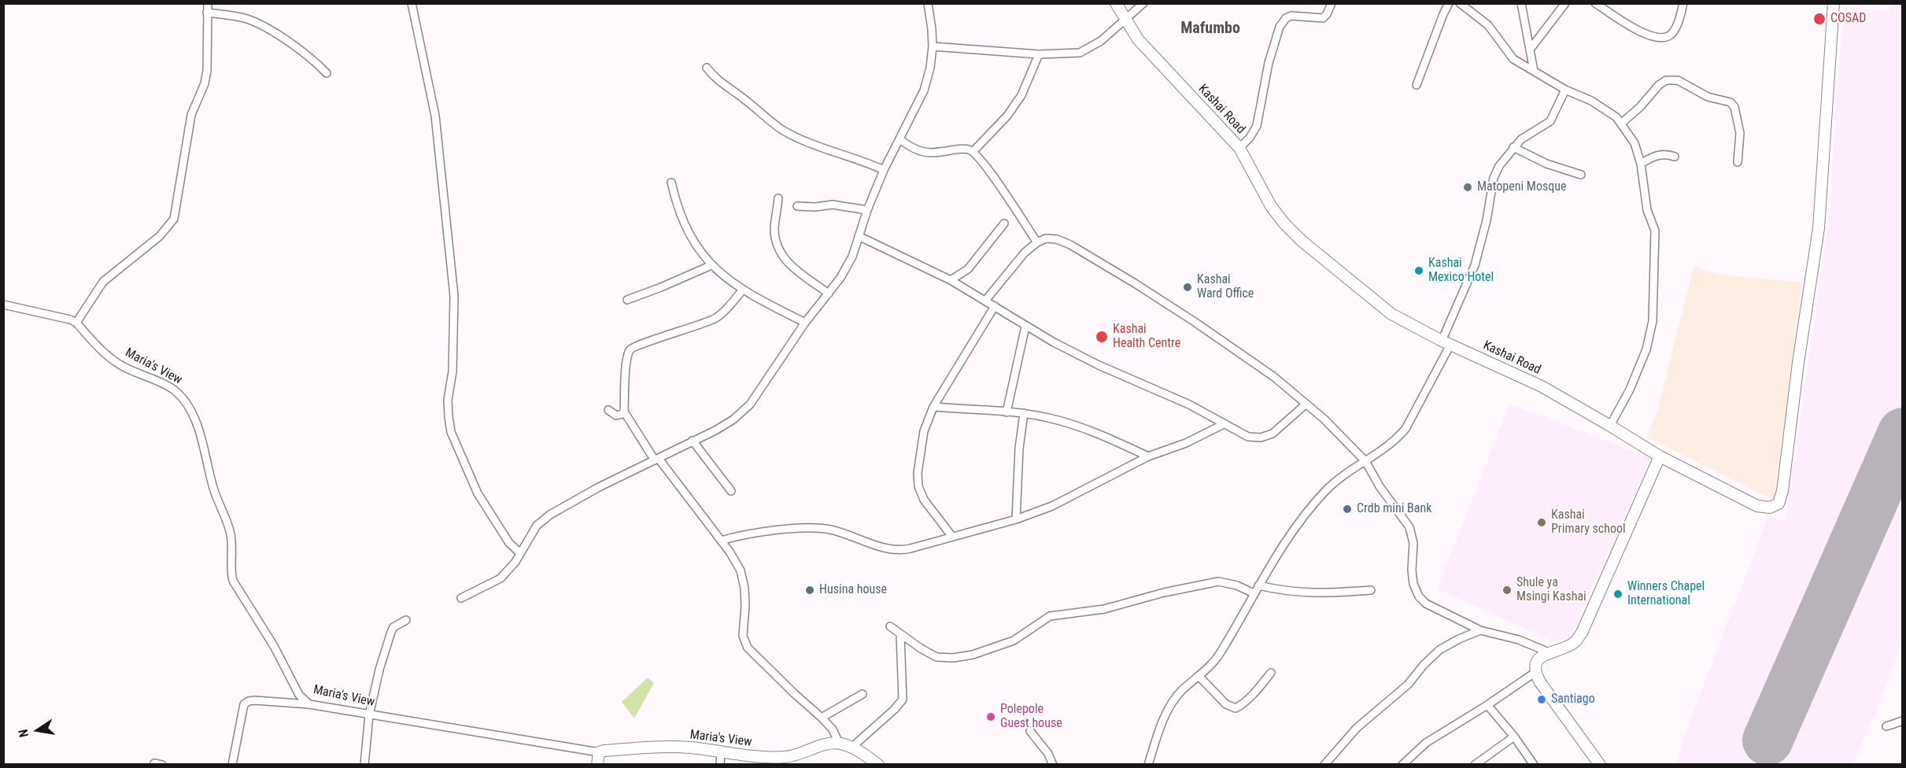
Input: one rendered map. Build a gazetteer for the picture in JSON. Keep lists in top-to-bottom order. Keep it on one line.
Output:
{"streets":{"street":["Kashai Road","Maria's View"]},"districts":["Mafumbo"],"places":["COSAD","Matopeni Mosque","Kashai Mexico Hotel","Kashai Ward Office","Kashai Health Centre","Crdb mini Bank","Kashai Primary school","Husina house","Shule ya Msingi Kashai","Winners Chapel International","Santiago","Polepole Guest house"],"north":"left"}
